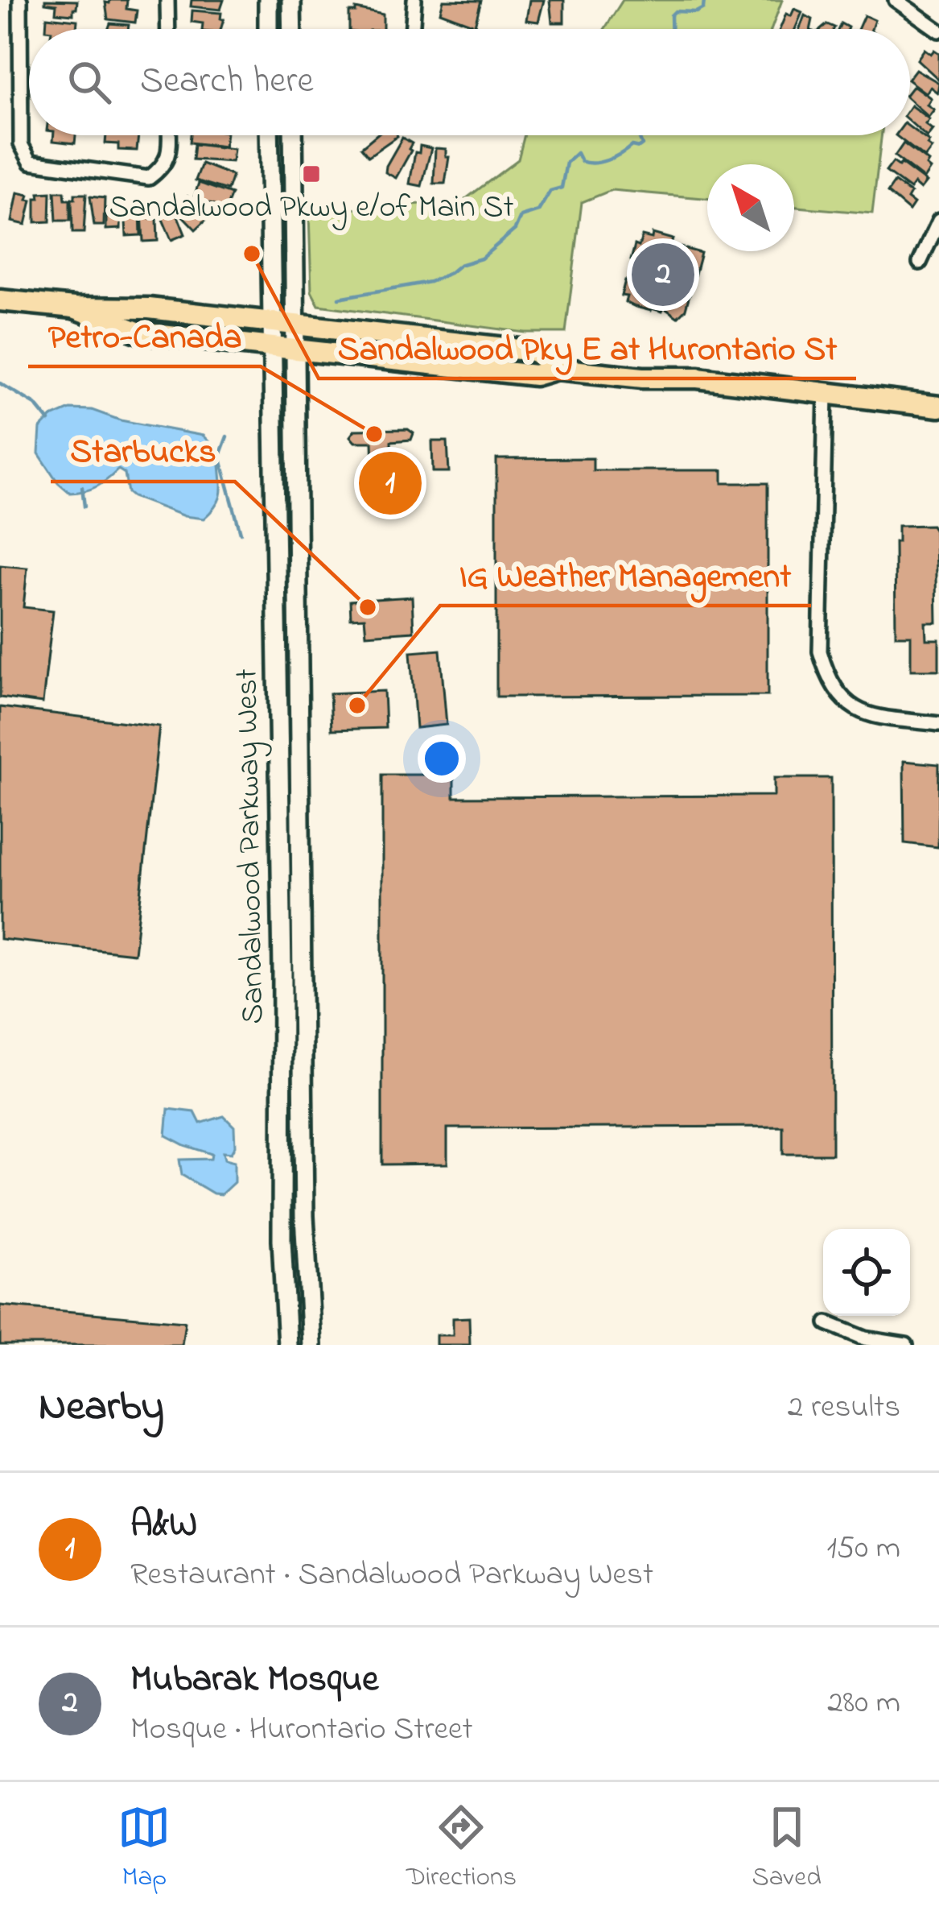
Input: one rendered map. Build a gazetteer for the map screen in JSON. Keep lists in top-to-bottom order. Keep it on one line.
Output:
{"streets":{"main road":["Sandalwood Parkway West"]},"places":{"transit":["Sandalwood Pkwy e/of Main St"],"other":["Sandalwood Pky E at Hurontario St","Petro-Canada","Starbucks","IG Weather Management"]},"north":"top left","page":{"search":"Search here","pins":["2","1"],"heading":["Nearby","2 results"],"list":[{"mark":"1","name":"A&W","note":"Restaurant · Sandalwood Parkway West","value":"150 m"},{"mark":"2","name":"Mubarak Mosque","note":"Mosque · Hurontario Street","value":"280 m"}],"nav":["Map","Directions","Saved"]}}
